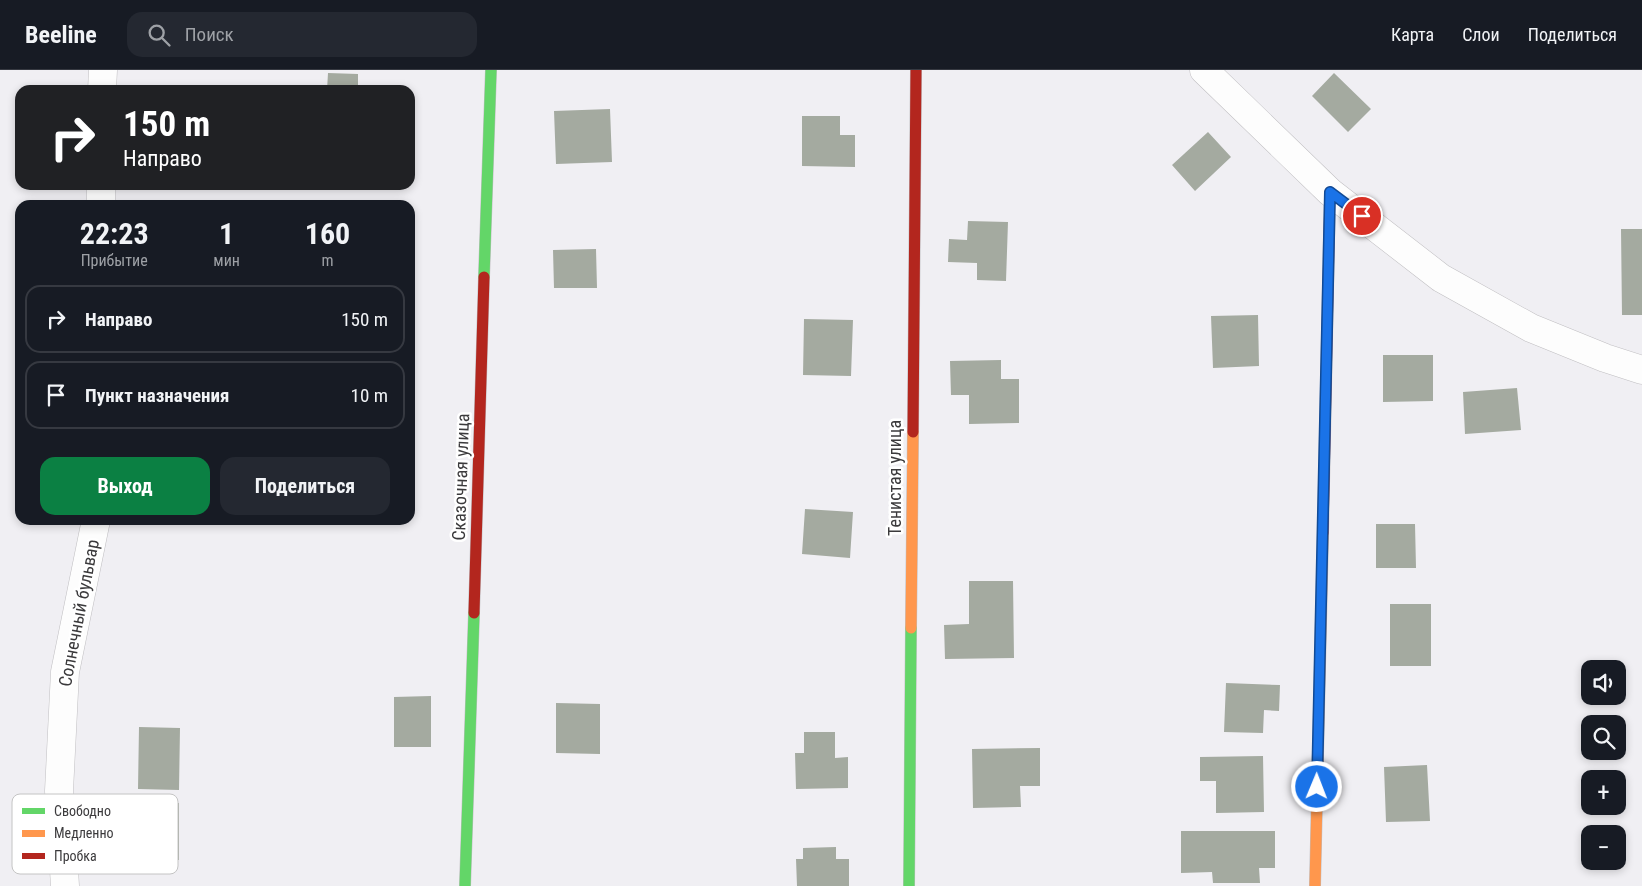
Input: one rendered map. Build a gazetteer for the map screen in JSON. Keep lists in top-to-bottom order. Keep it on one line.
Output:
{"streets":{"street":["Сказочная улица","Тенистая улица","Солнечный бульвар"]},"legend":["Свободно","Медленно","Пробка"],"page":{"header":"Beeline","search":"Поиск","nav":["Карта","Слои","Поделиться"],"turn":["150 m","Направо"],"eta":["22:23","Прибытие","1","мин","160","m"],"list":[{"name":"Направо","value":"150 m"},{"name":"Пункт назначения","value":"10 m"}],"buttons":["Выход","Поделиться"],"map_buttons":["+","−"]}}
